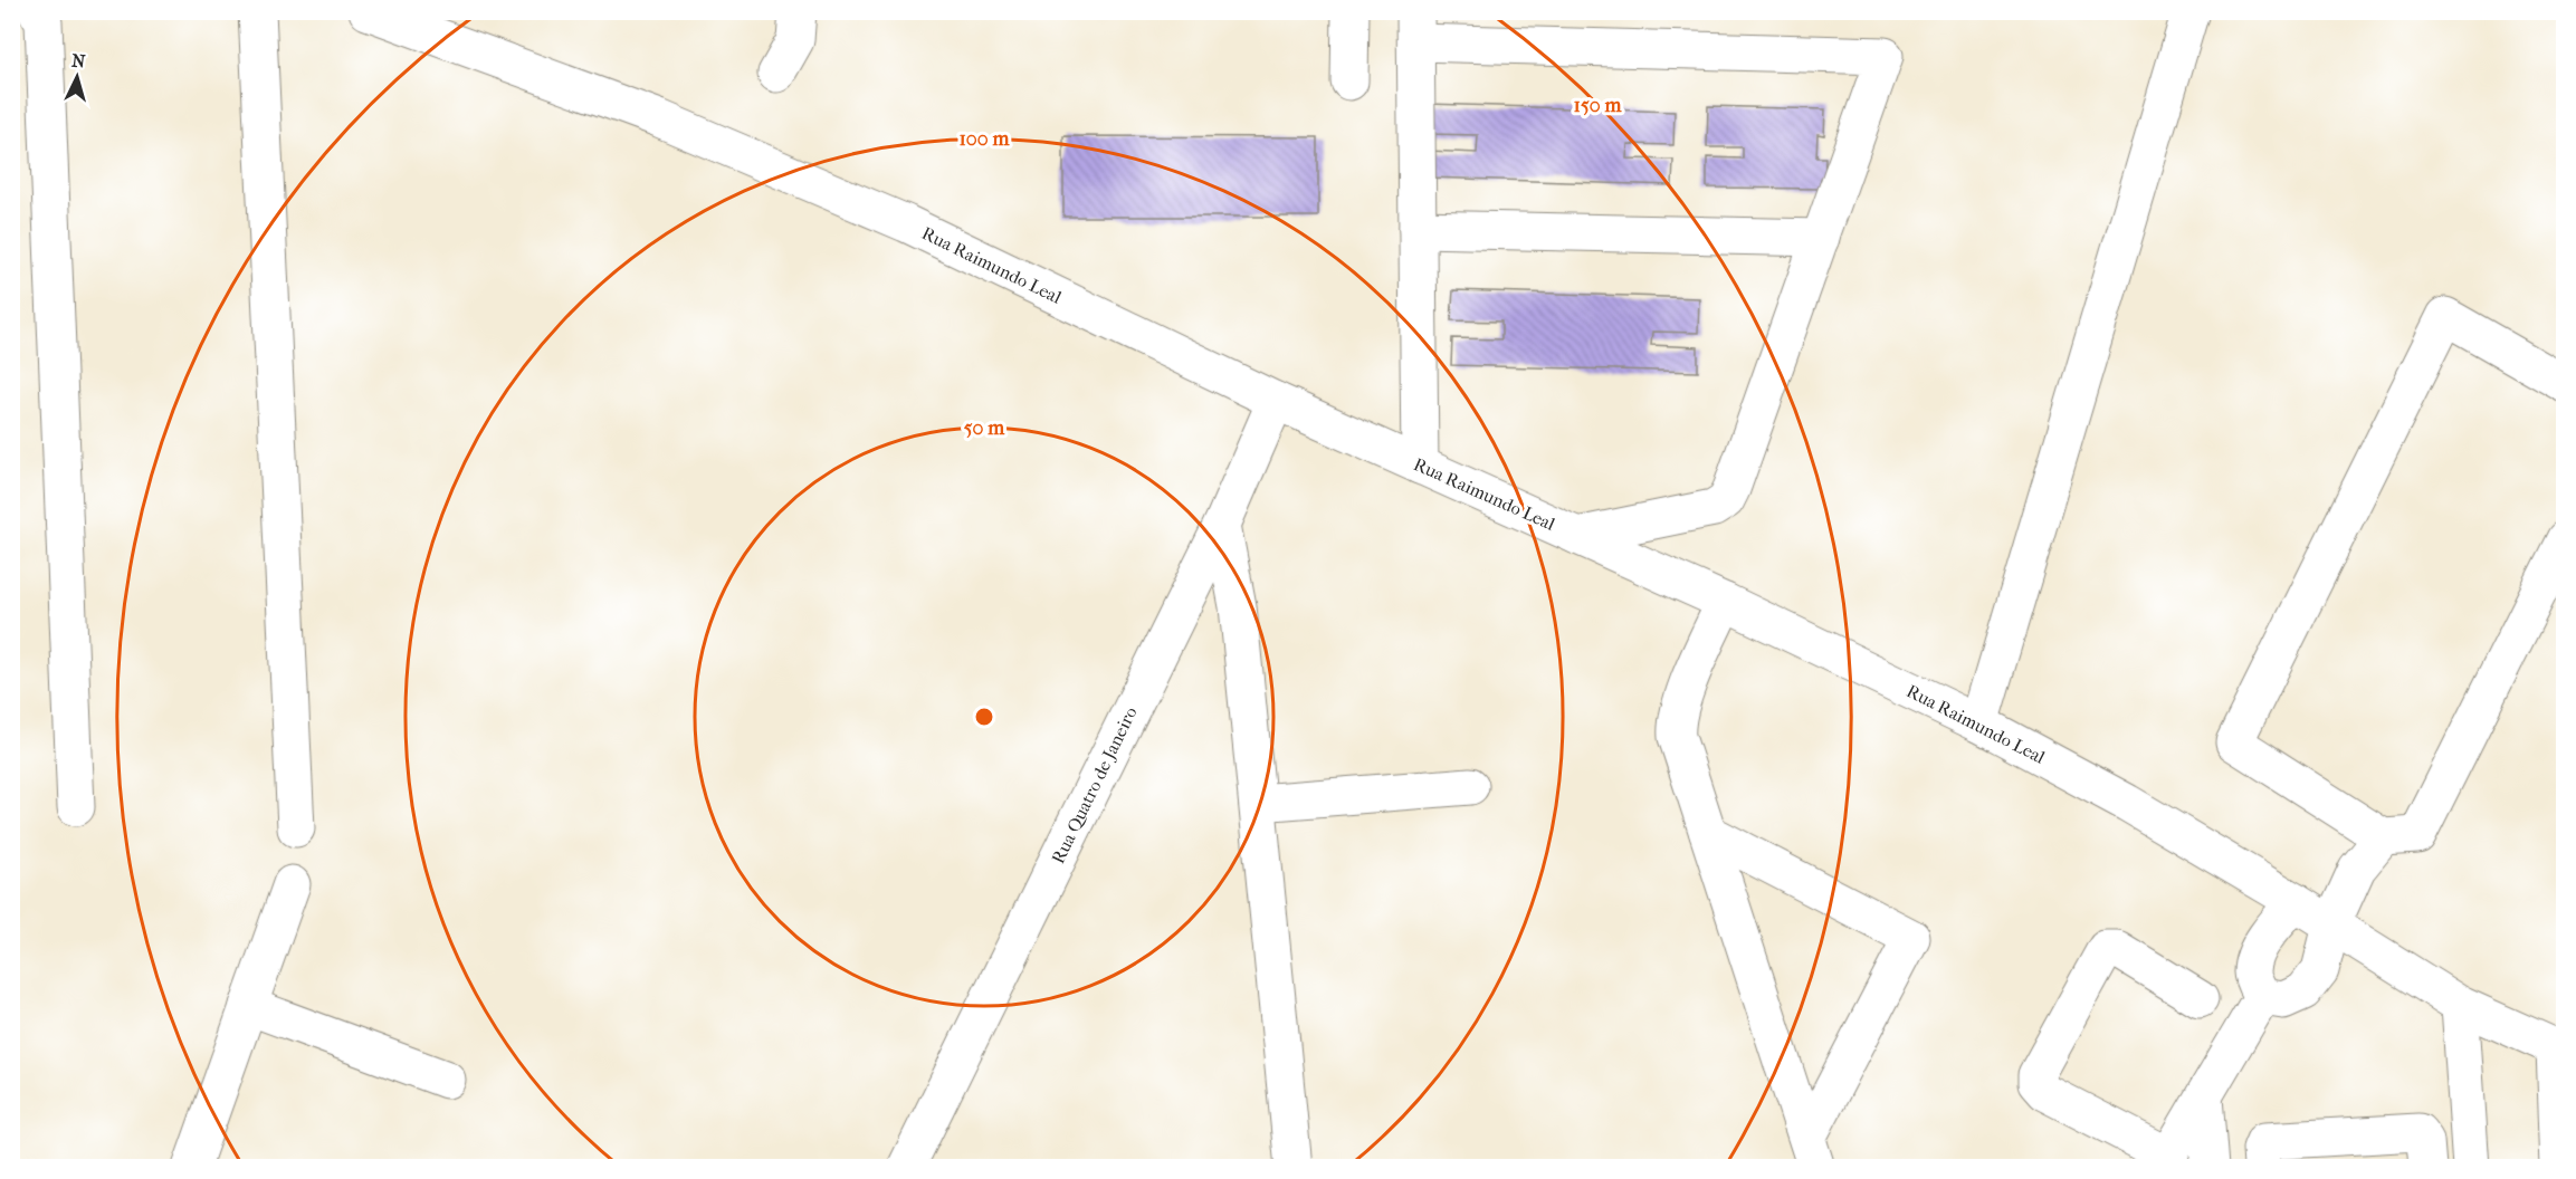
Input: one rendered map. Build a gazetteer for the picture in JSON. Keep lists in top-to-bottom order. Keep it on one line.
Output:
{"streets":{"street":["Rua Raimundo Leal","Rua Quatro de Janeiro"]},"crossings":[["Rua Raimundo Leal","Rua Quatro de Janeiro"]],"north":"top","rings":["150 m","100 m","50 m"]}
